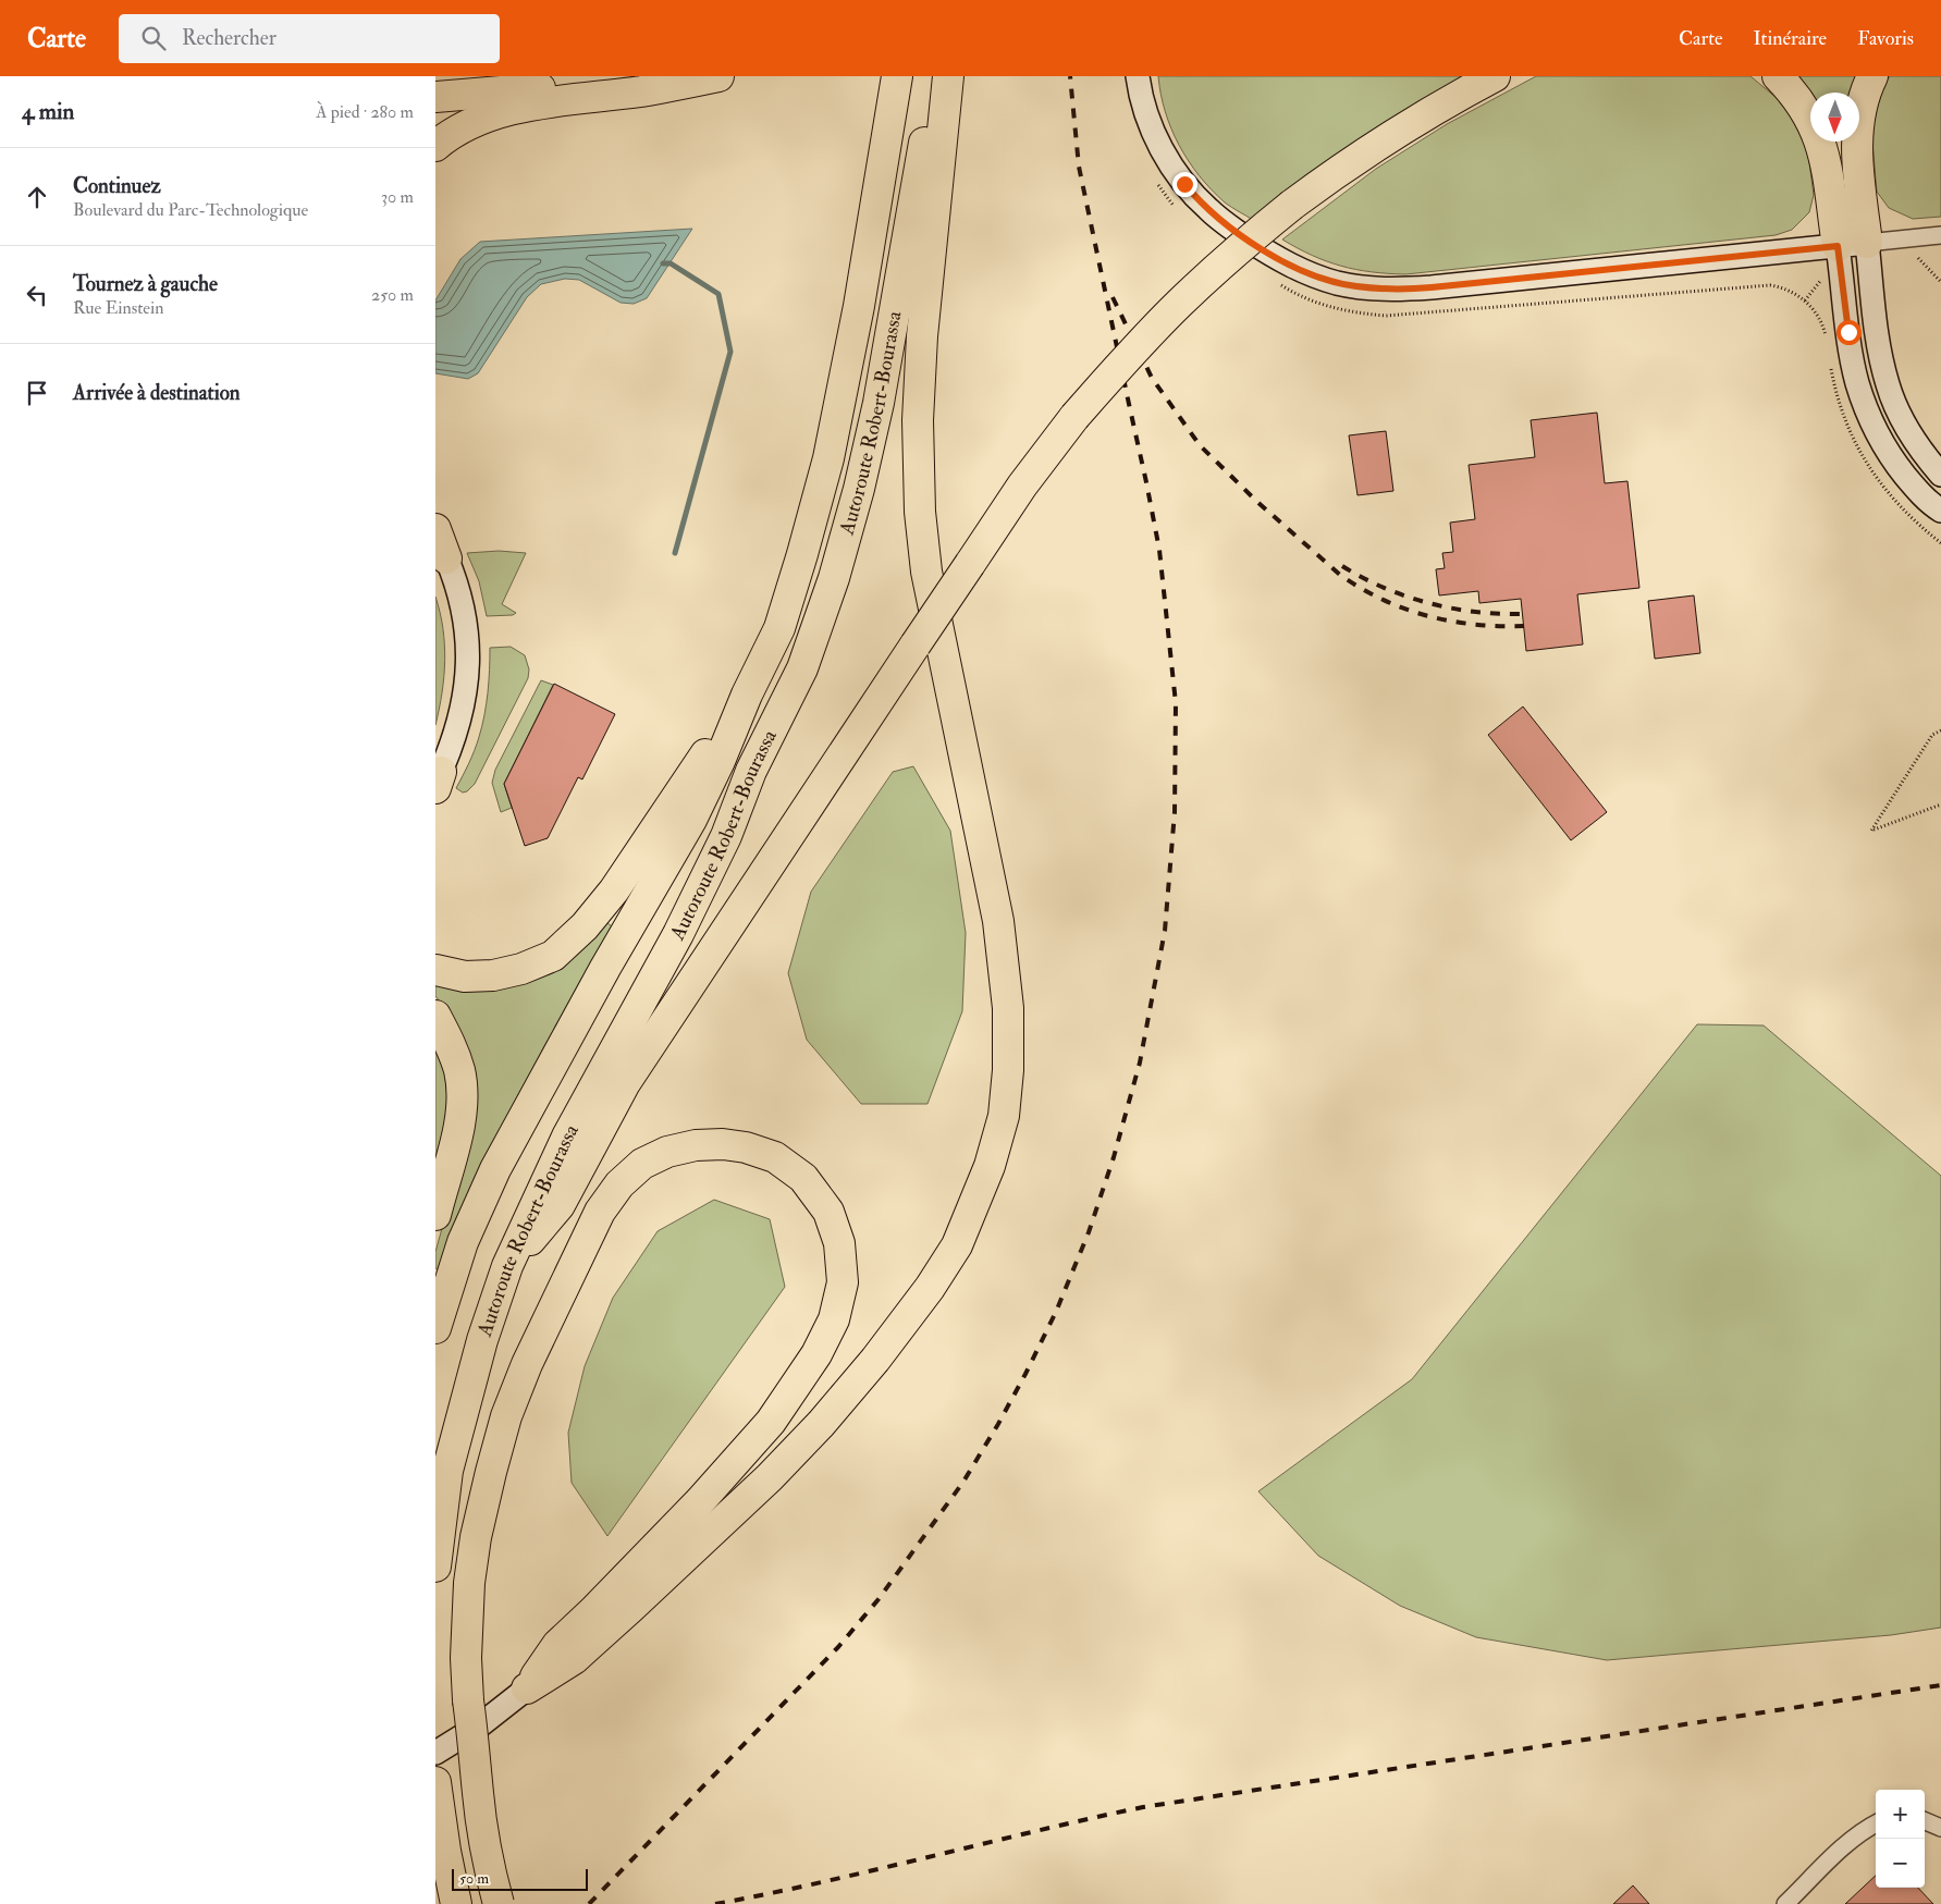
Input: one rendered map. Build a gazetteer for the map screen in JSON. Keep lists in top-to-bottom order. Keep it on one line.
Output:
{"streets":{"highway":["Autoroute Robert-Bourassa"]},"scale_bar":"50 m","north":"bottom","page":{"header":"Carte","search":"Rechercher","nav":["Carte","Itinéraire","Favoris"],"heading":["4 min","À pied · 280 m"],"list":[["Continuez","Boulevard du Parc-Technologique","30 m"],["Tournez à gauche","Rue Einstein","250 m"],"Arrivée à destination"],"map_buttons":["+","−"],"scale":"50 m"}}
